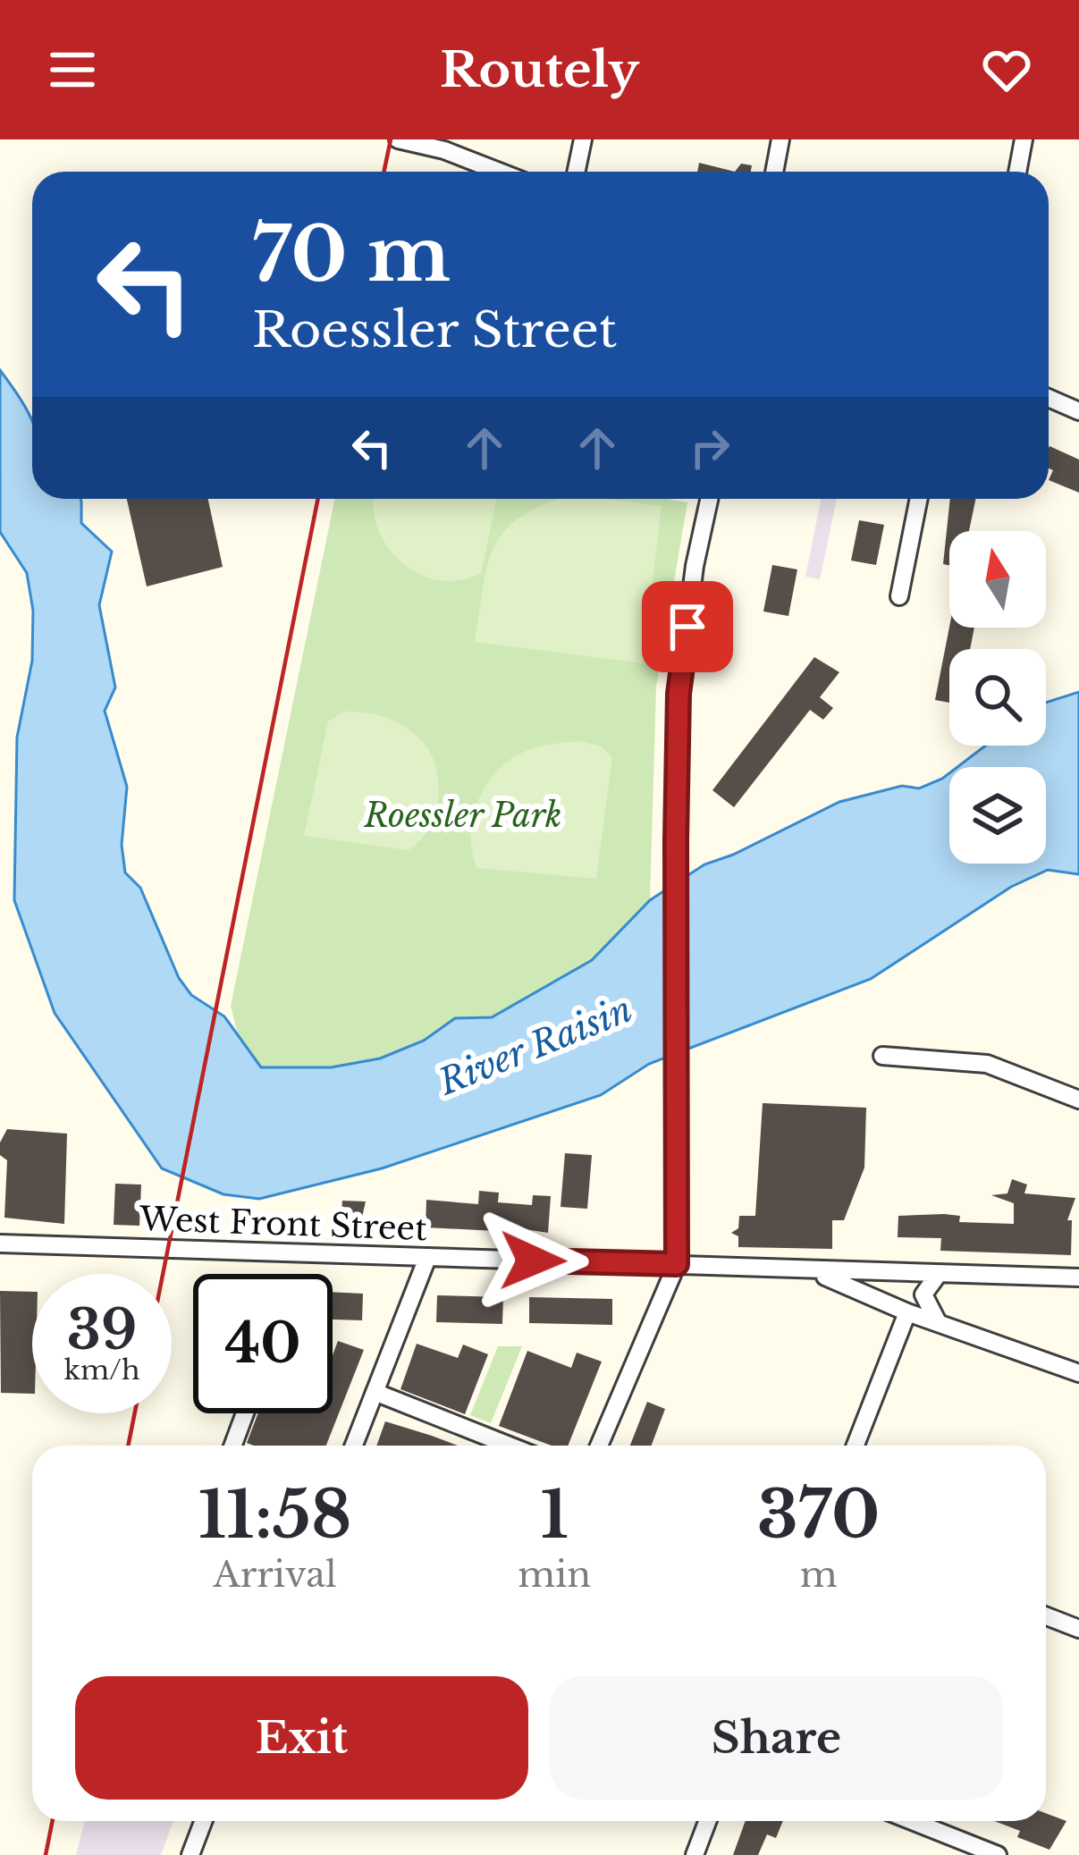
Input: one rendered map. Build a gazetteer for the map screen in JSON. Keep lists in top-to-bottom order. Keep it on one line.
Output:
{"streets":{"street":["West Front Street"]},"water":["River Raisin"],"parks":["Roessler Park"],"north":"top","page":{"header":"Routely","turn":["70 m","Roessler Street"],"speed":"39 km/h","limit":"40","eta":["11:58","Arrival","1","min","370","m"],"buttons":["Exit","Share"]}}
